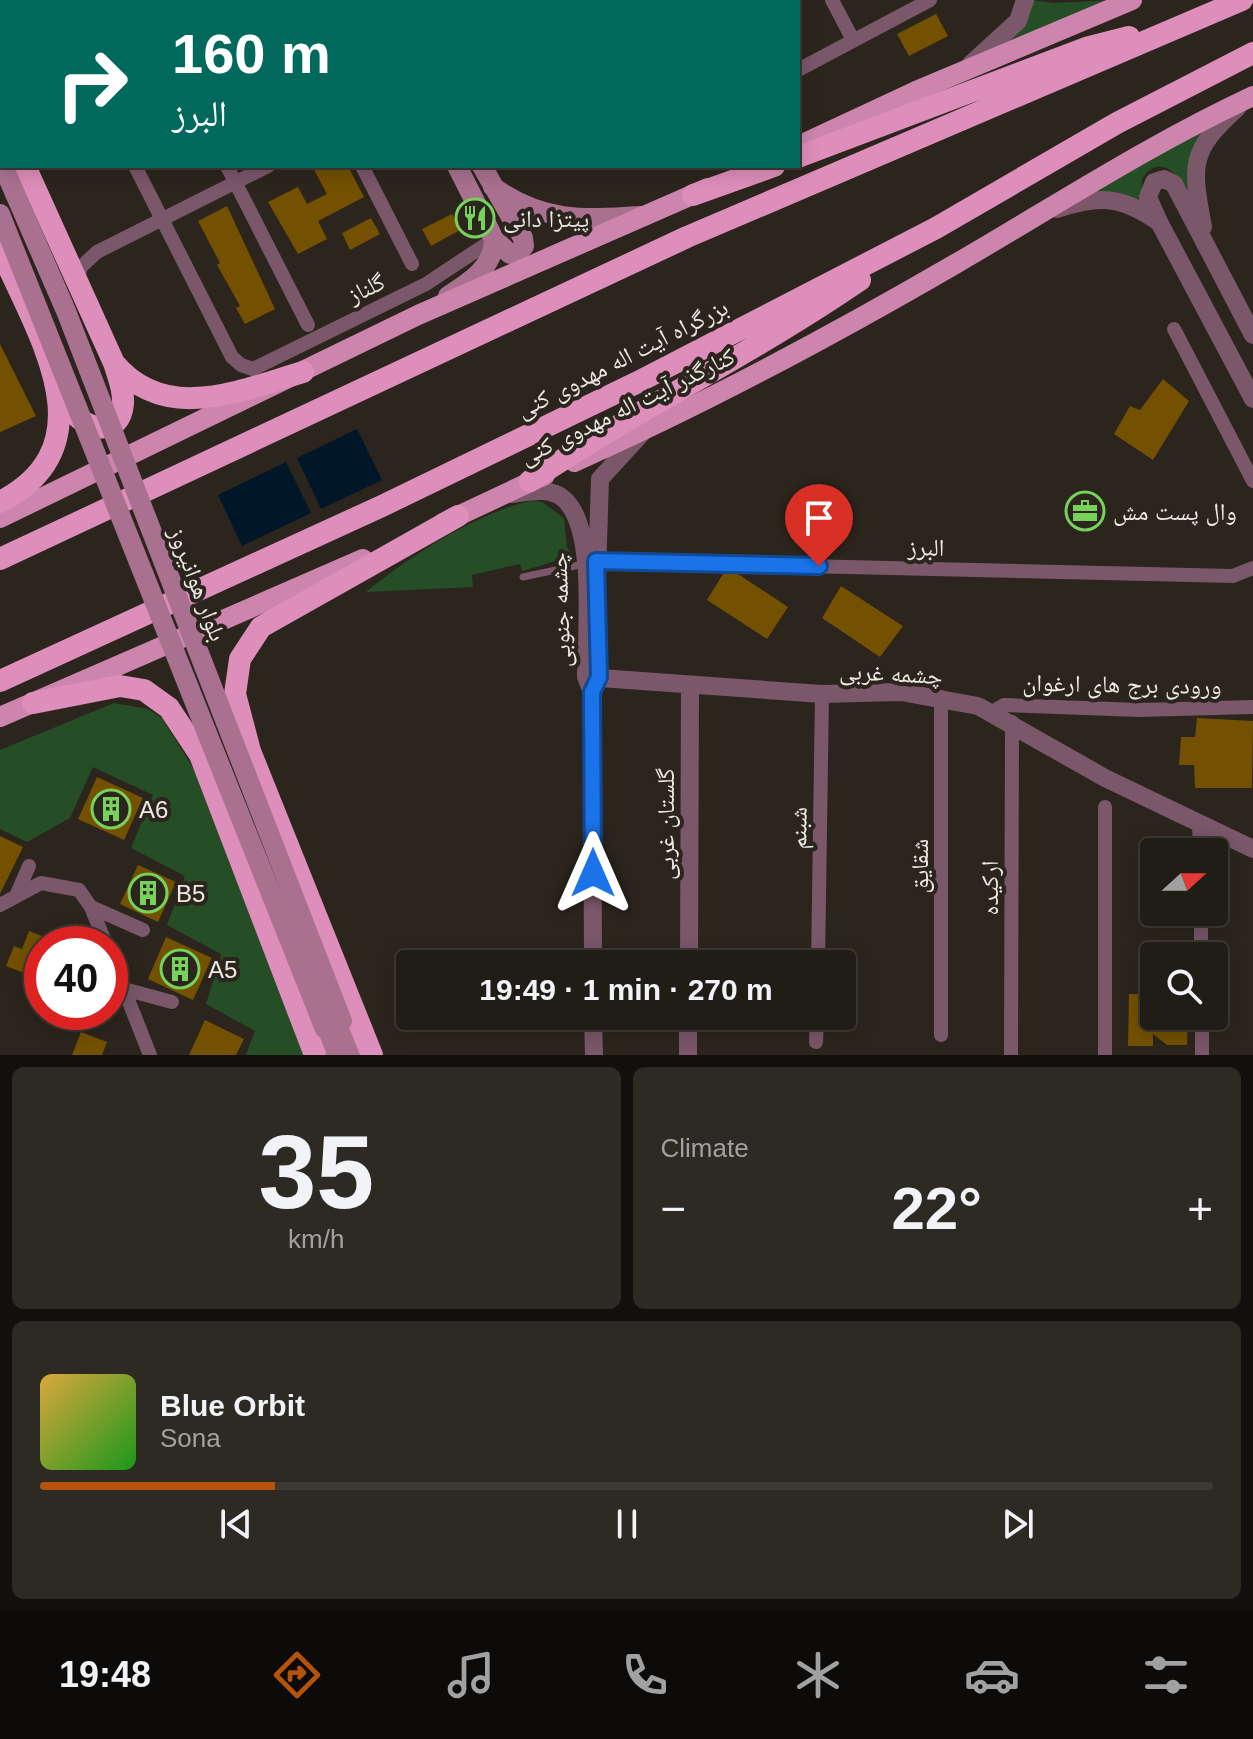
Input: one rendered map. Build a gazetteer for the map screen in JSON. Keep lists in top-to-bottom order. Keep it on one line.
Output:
{"streets":{"highway":["بزرگراه آیت اله مهدوی کنی"],"main road":["کنارگذر آیت اله مهدوی کنی","بلوار هوانیروز"],"street":["گلناز","البرز","چشمه جنوبی","چشمه غربی","ورودی برج های ارغوان","گلستان غربی","شبنم","شقایق","ارکیده"]},"crossings":[["کنارگذر آیت اله مهدوی کنی","چشمه جنوبی"],["البرز","چشمه جنوبی"],["چشمه جنوبی","چشمه غربی"],["چشمه غربی","ورودی برج های ارغوان"],["چشمه غربی","گلستان غربی"],["چشمه غربی","شبنم"],["چشمه غربی","شقایق"],["چشمه غربی","ارکیده"]],"places":{"restaurant":["پیتزا دانی"],"office":["وال پست مش"],"building":["A6","B5","A5"]},"north":"right","page":{"turn":["160 m","البرز"],"limit":"40","trip":"19:49 · 1 min · 270 m","tile":[["35","km/h"],"Climate"],"heat":["−","22°","+"],"song":["Blue Orbit","Sona"],"tabs":"19:48"}}
